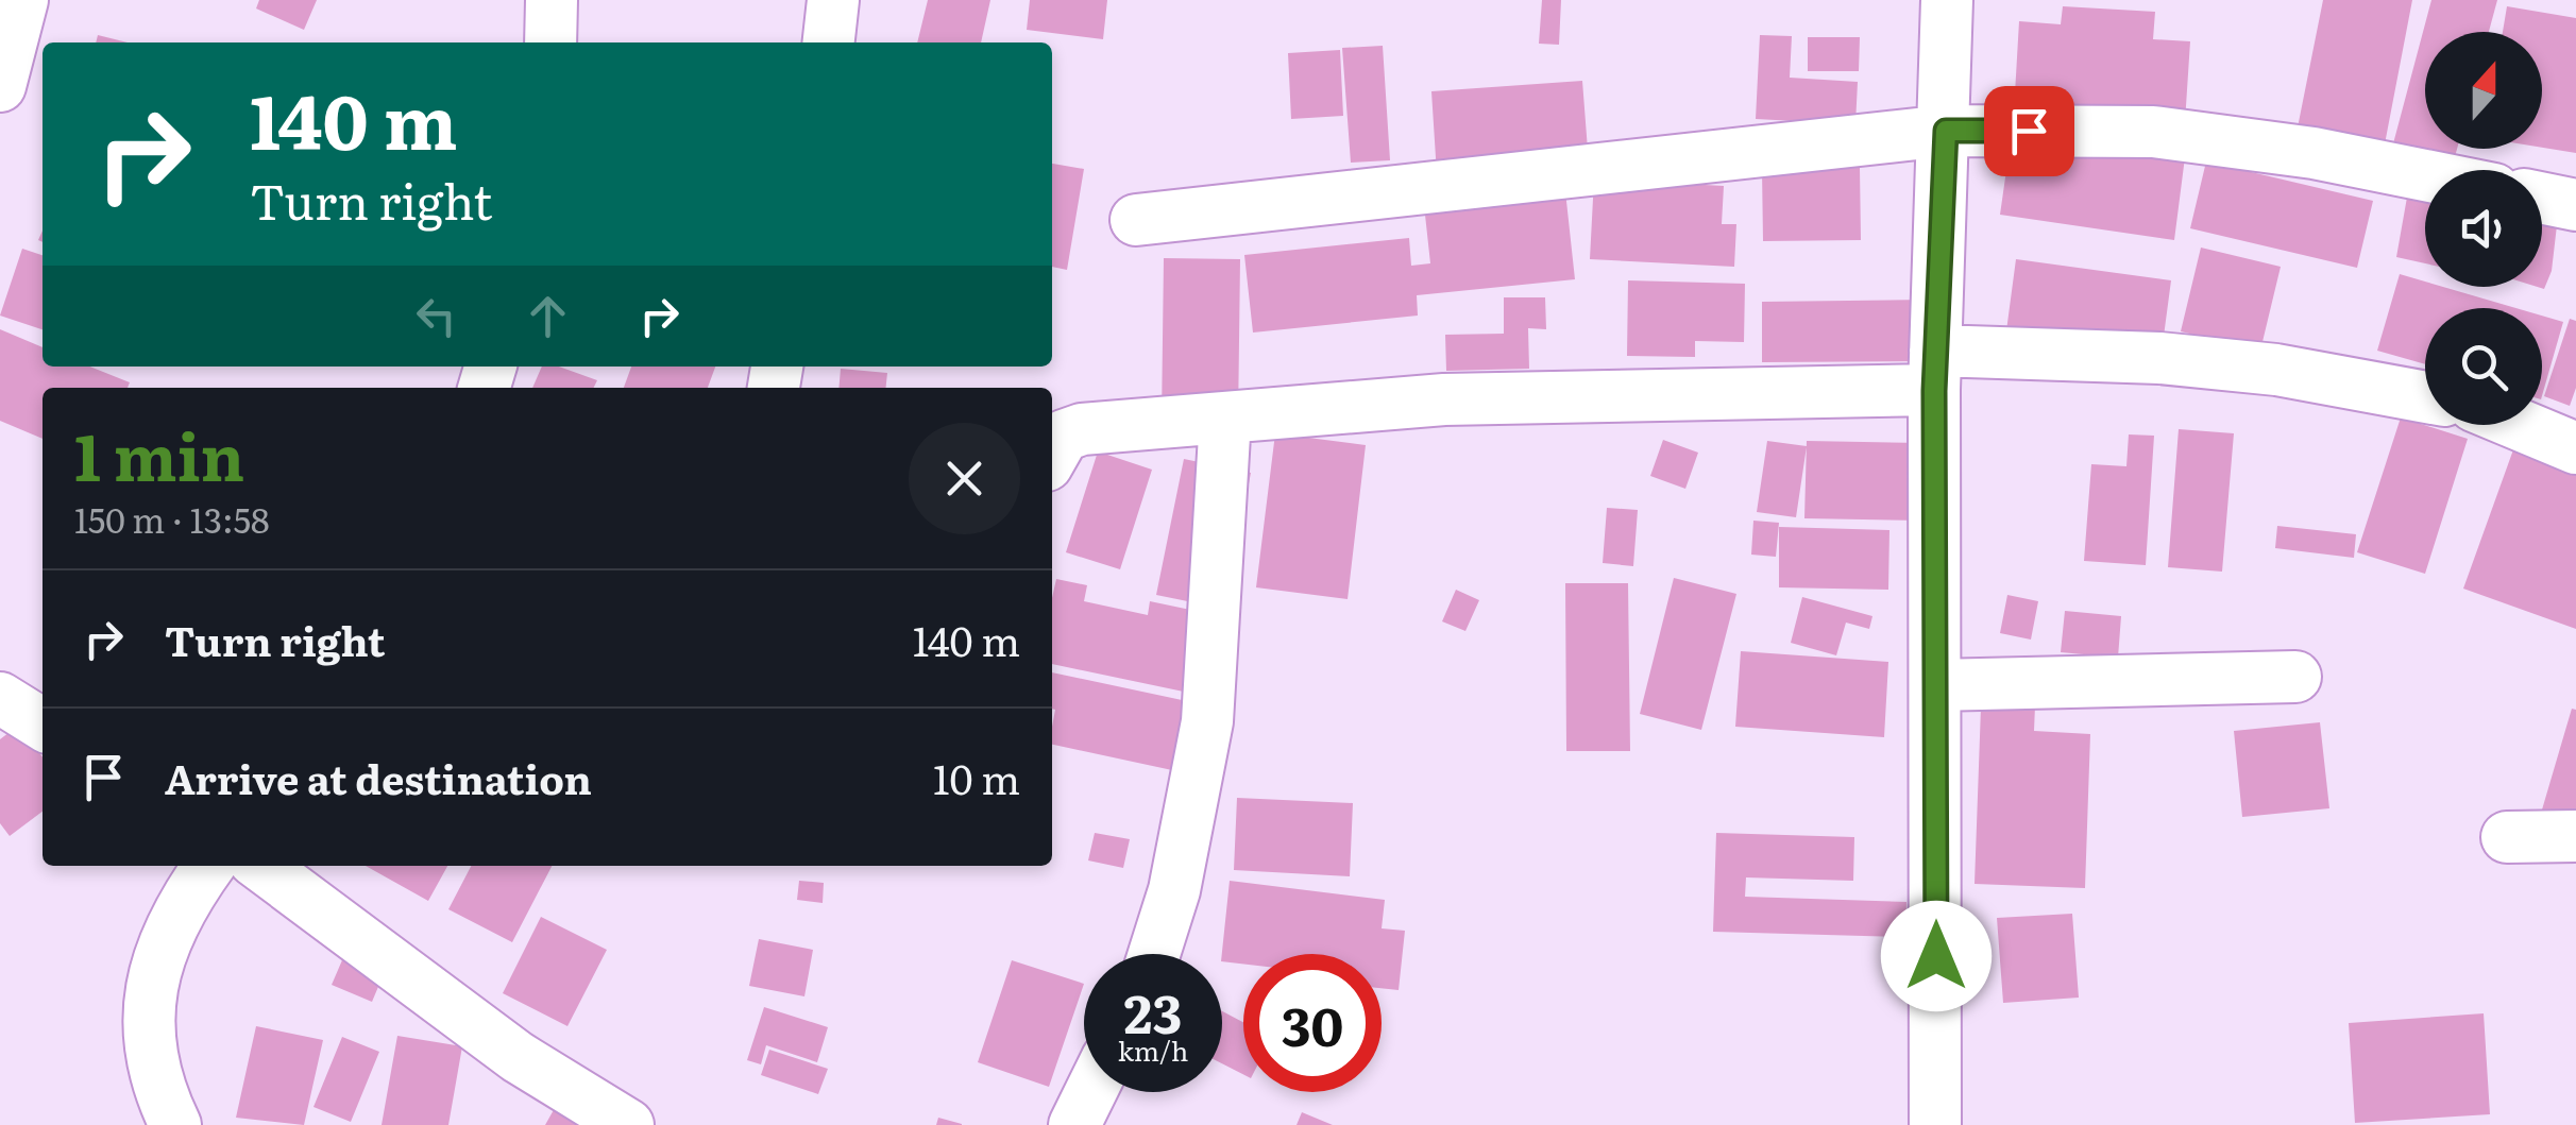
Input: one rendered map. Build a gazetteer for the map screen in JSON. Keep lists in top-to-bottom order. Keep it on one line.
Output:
{"north":"top","page":{"turn":["140 m","Turn right"],"heading":["1 min","150 m · 13:58"],"list":[{"name":"Turn right","value":"140 m"},{"name":"Arrive at destination","value":"10 m"}],"speed":"23 km/h","limit":"30"}}
